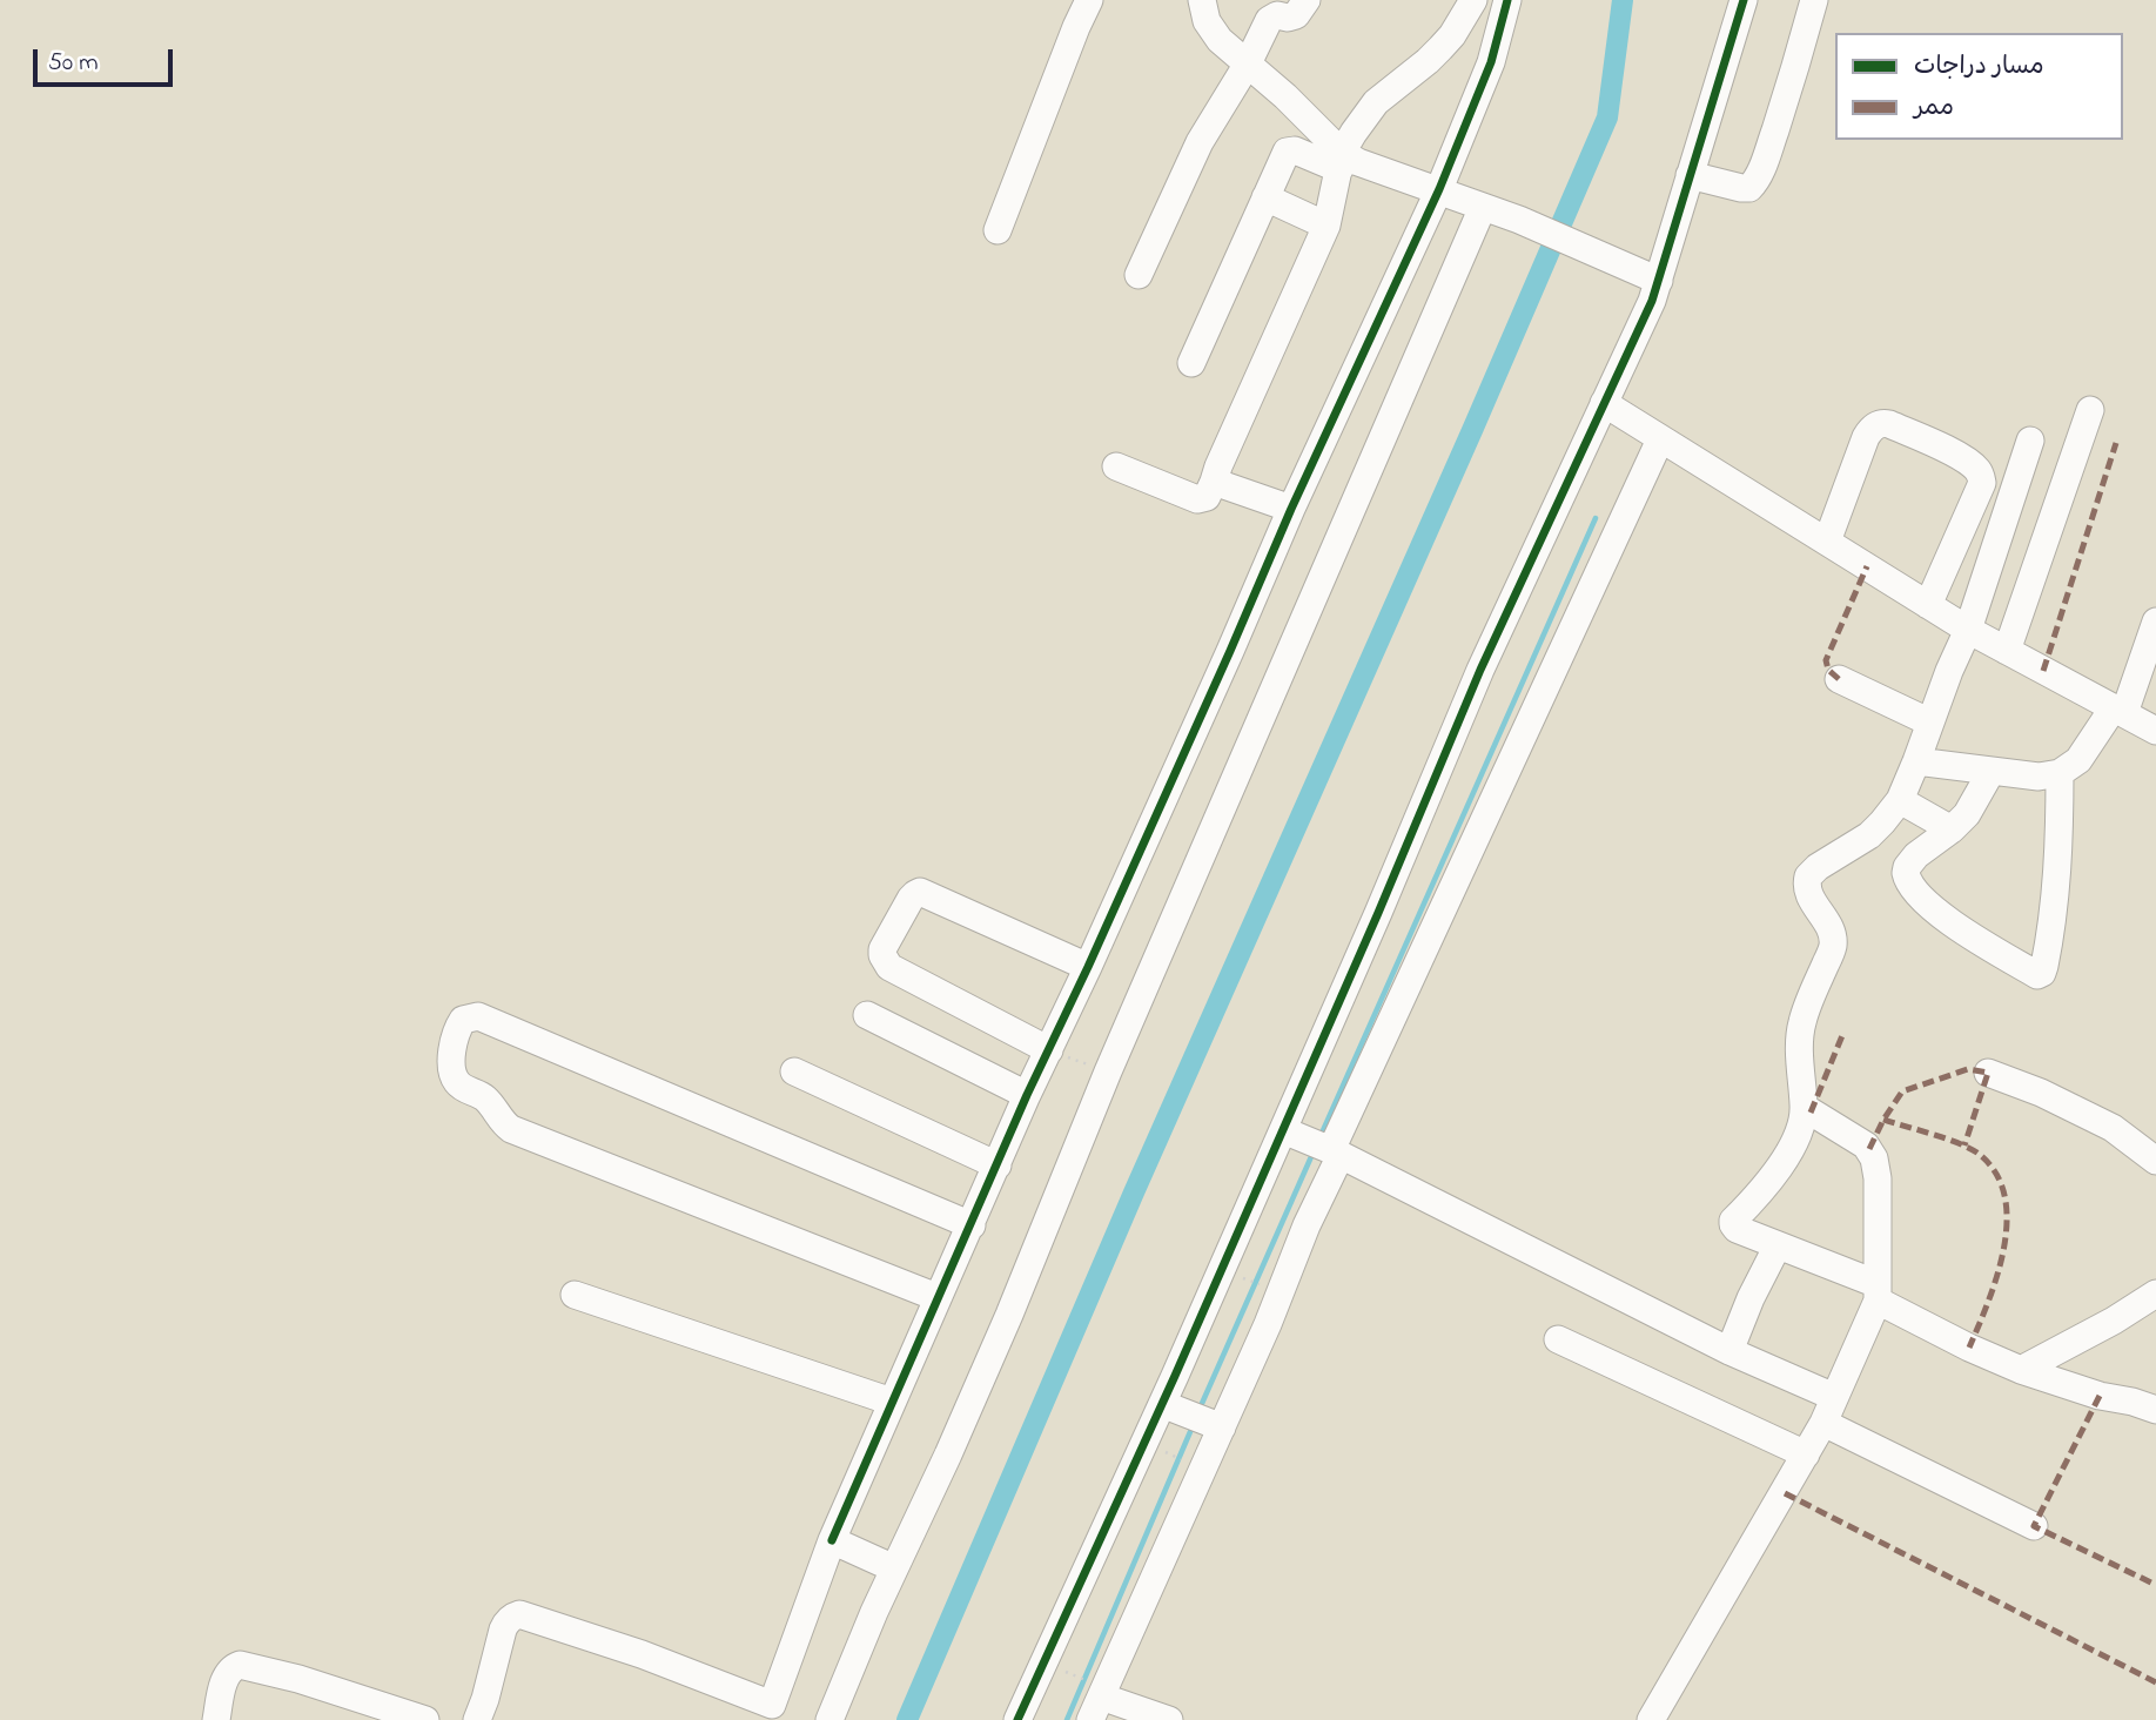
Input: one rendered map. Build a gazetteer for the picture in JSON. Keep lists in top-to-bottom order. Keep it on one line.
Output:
{"legend":["مسار دراجات","ممر"],"scale_bar":"50 m"}
